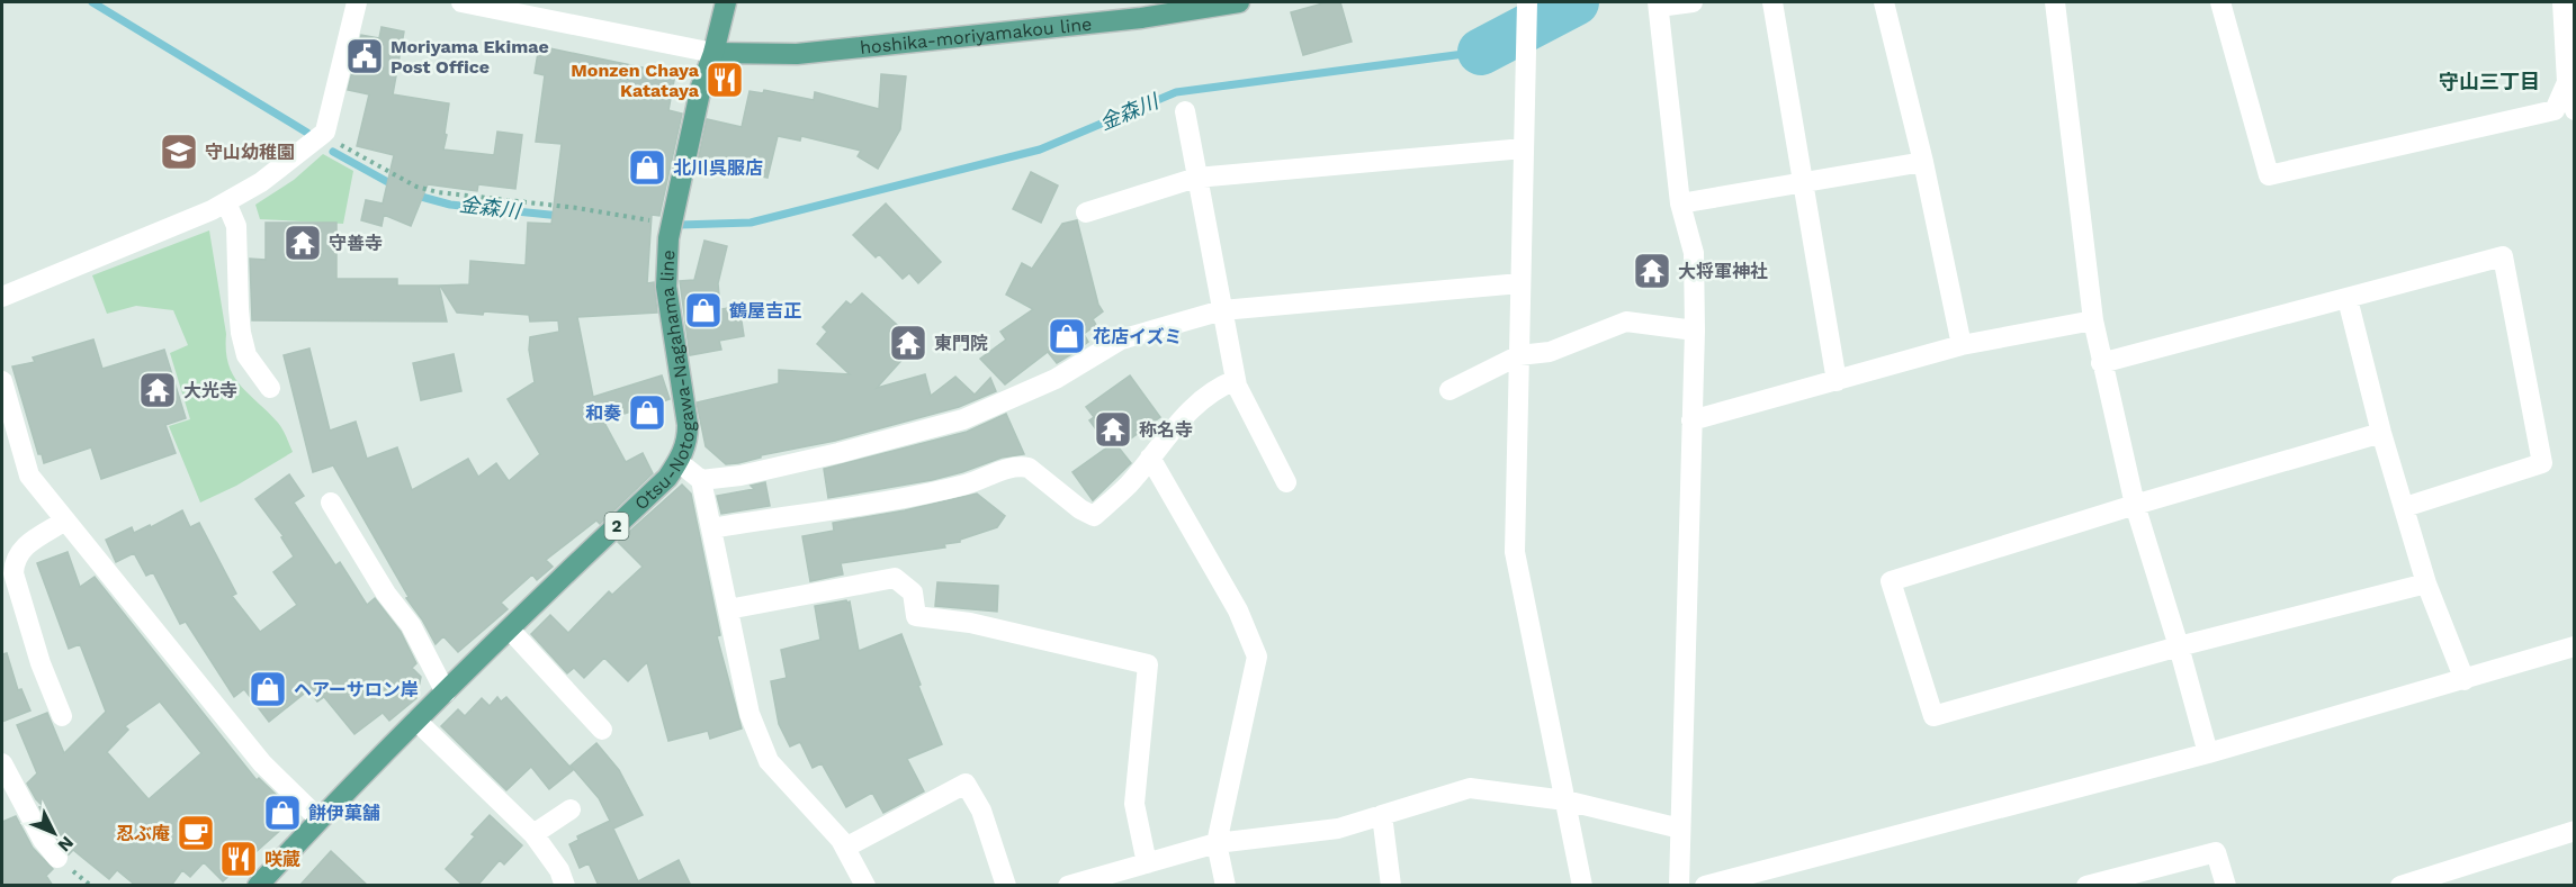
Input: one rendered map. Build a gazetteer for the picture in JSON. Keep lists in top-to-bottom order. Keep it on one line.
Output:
{"streets":{"main road":["hoshika-moriyamakou line","Otsu-Notogawa-Nagahama line","2"]},"crossings":[["hoshika-moriyamakou line","Otsu-Notogawa-Nagahama line"]],"districts":["守山三丁目"],"water":["金森川"],"places":{"public building":["Moriyama Ekimae Post Office"],"restaurant":["Monzen Chaya Katataya","咲蔵"],"school or university":["守山幼稚園"],"shop":["北川呉服店","鶴屋吉正","花店イズミ","和奏","ヘアーサロン岸","餅伊菓舗"],"temple":["守善寺","大将軍神社","東門院","大光寺","称名寺"],"cafe":["忍ぶ庵"]},"north":"bottom right"}
